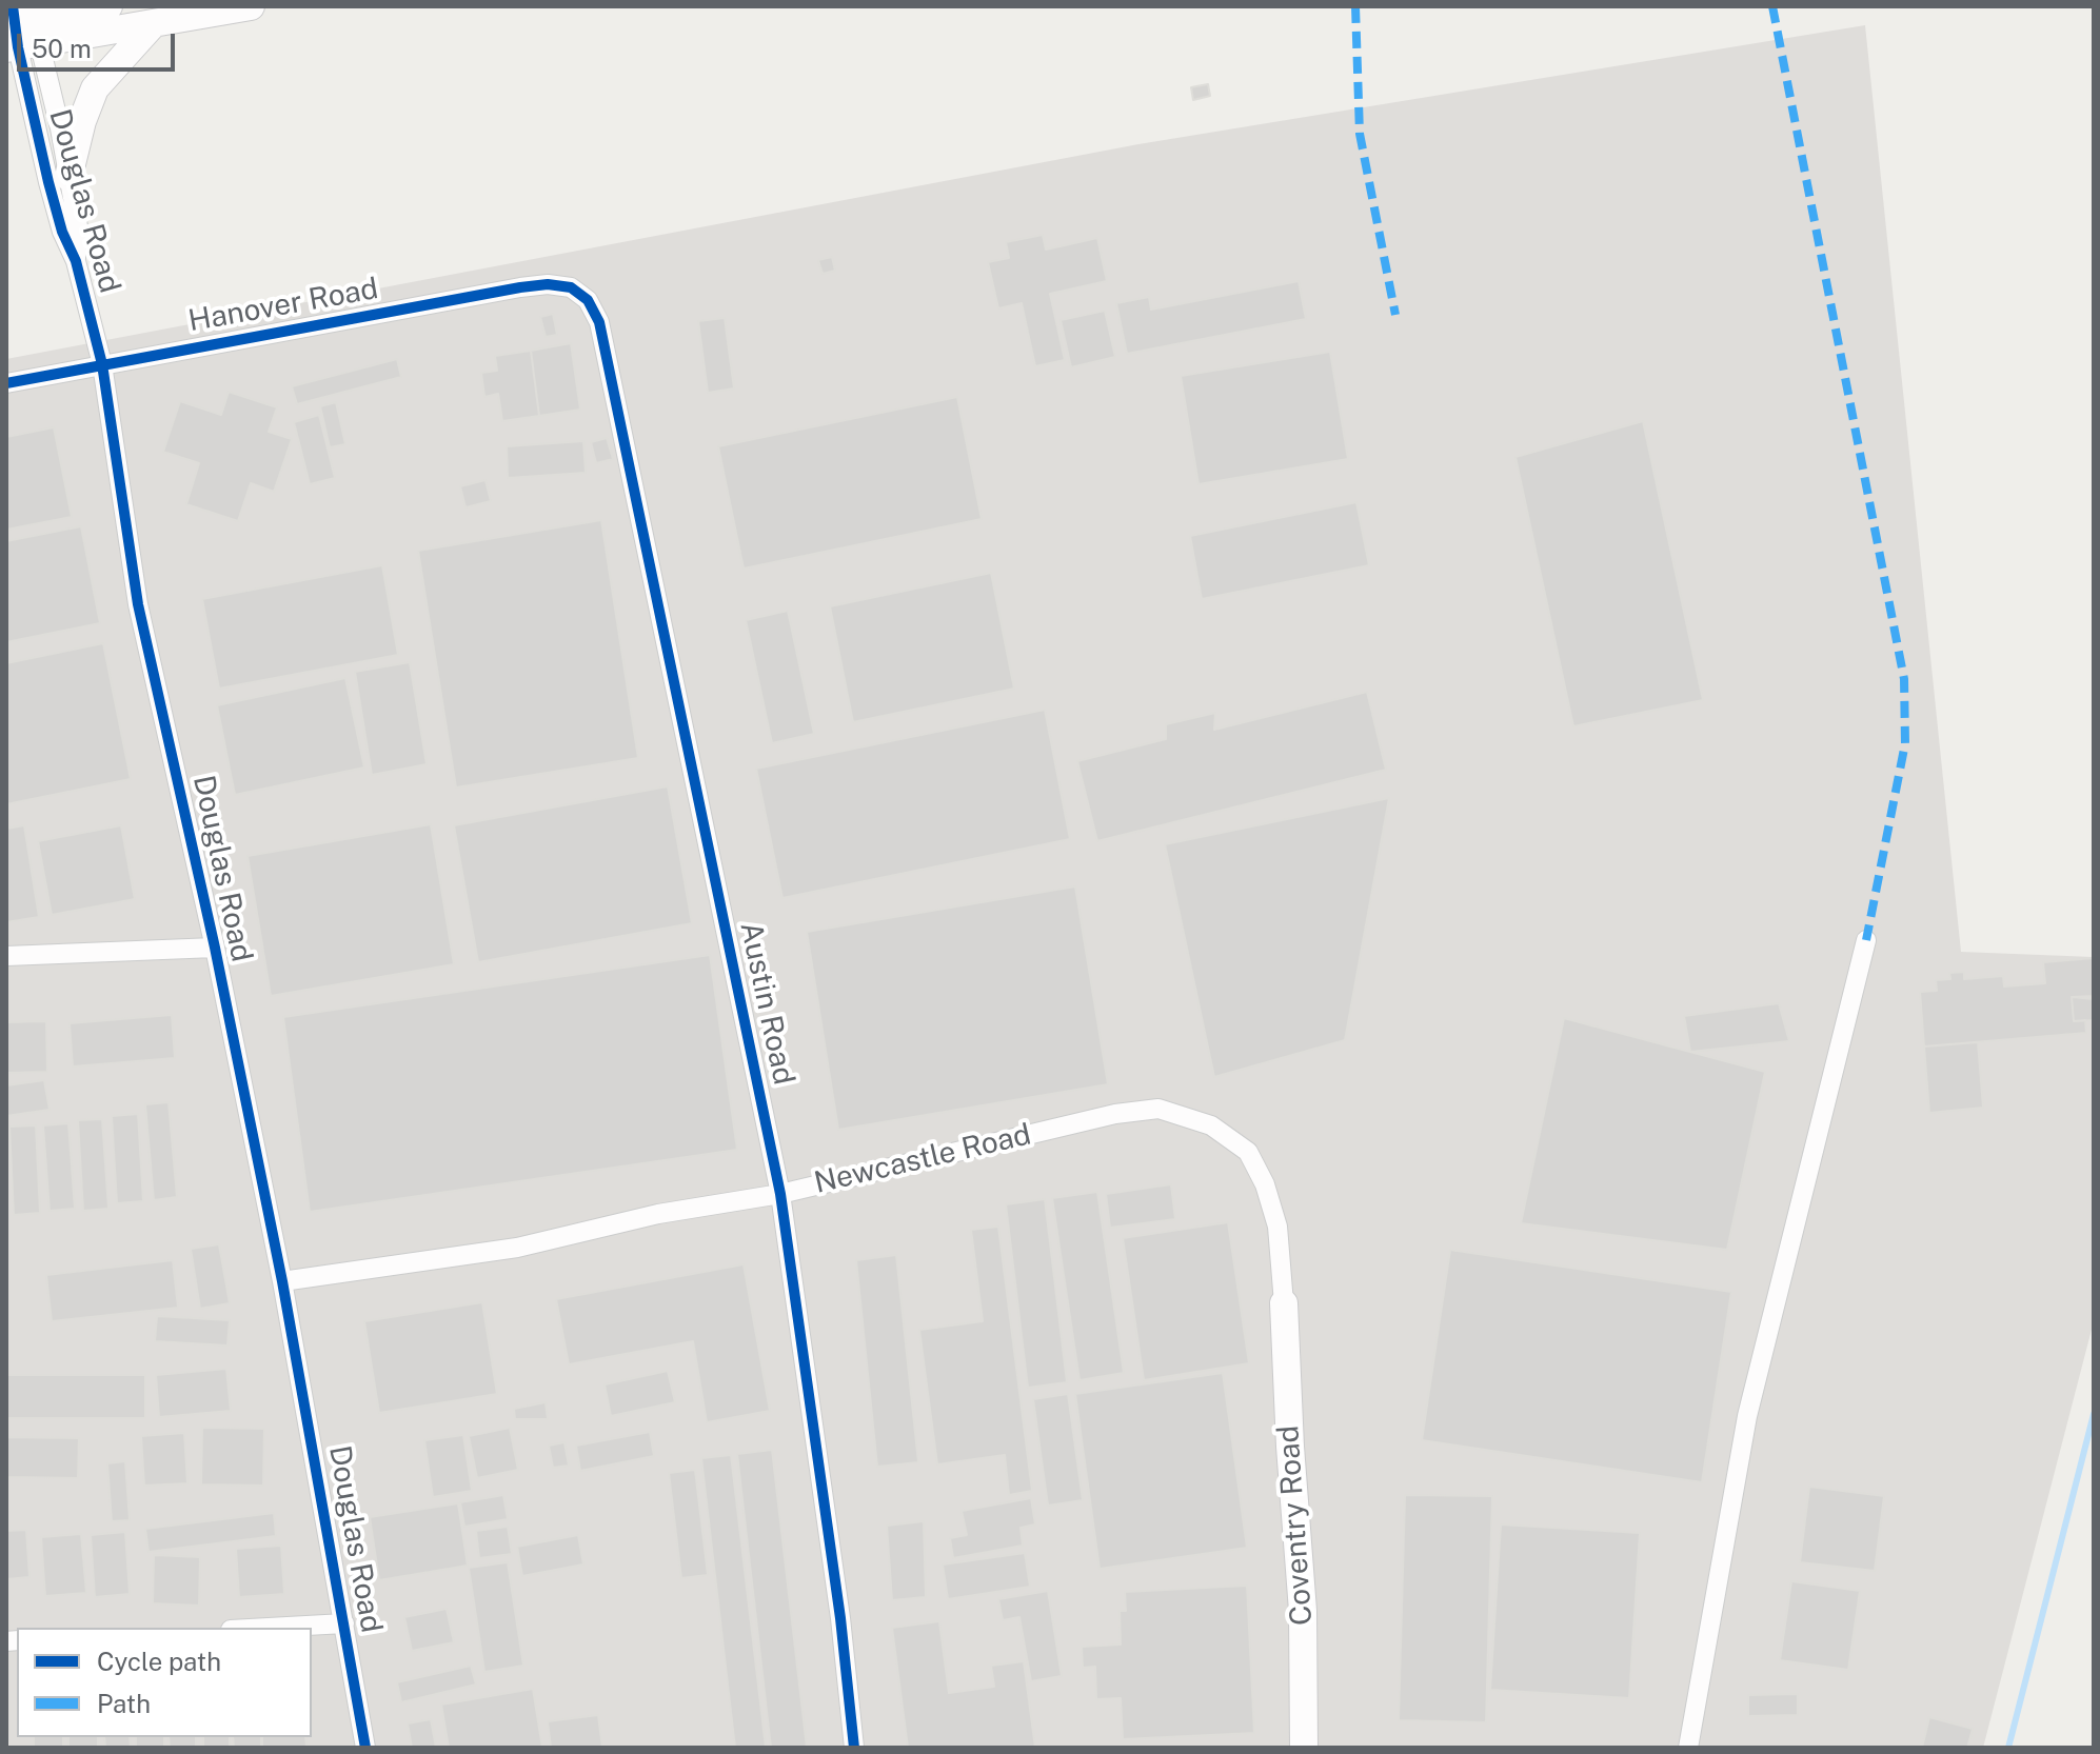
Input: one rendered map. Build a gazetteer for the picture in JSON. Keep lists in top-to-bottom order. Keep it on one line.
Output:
{"streets":{"main road":["Coventry Road"],"street":["Douglas Road","Hanover Road","Austin Road","Newcastle Road"]},"crossings":[["Douglas Road","Hanover Road"],["Douglas Road","Newcastle Road"],["Hanover Road","Austin Road"],["Austin Road","Newcastle Road"],["Newcastle Road","Coventry Road"]],"legend":["Cycle path","Path"],"scale_bar":"50 m"}
